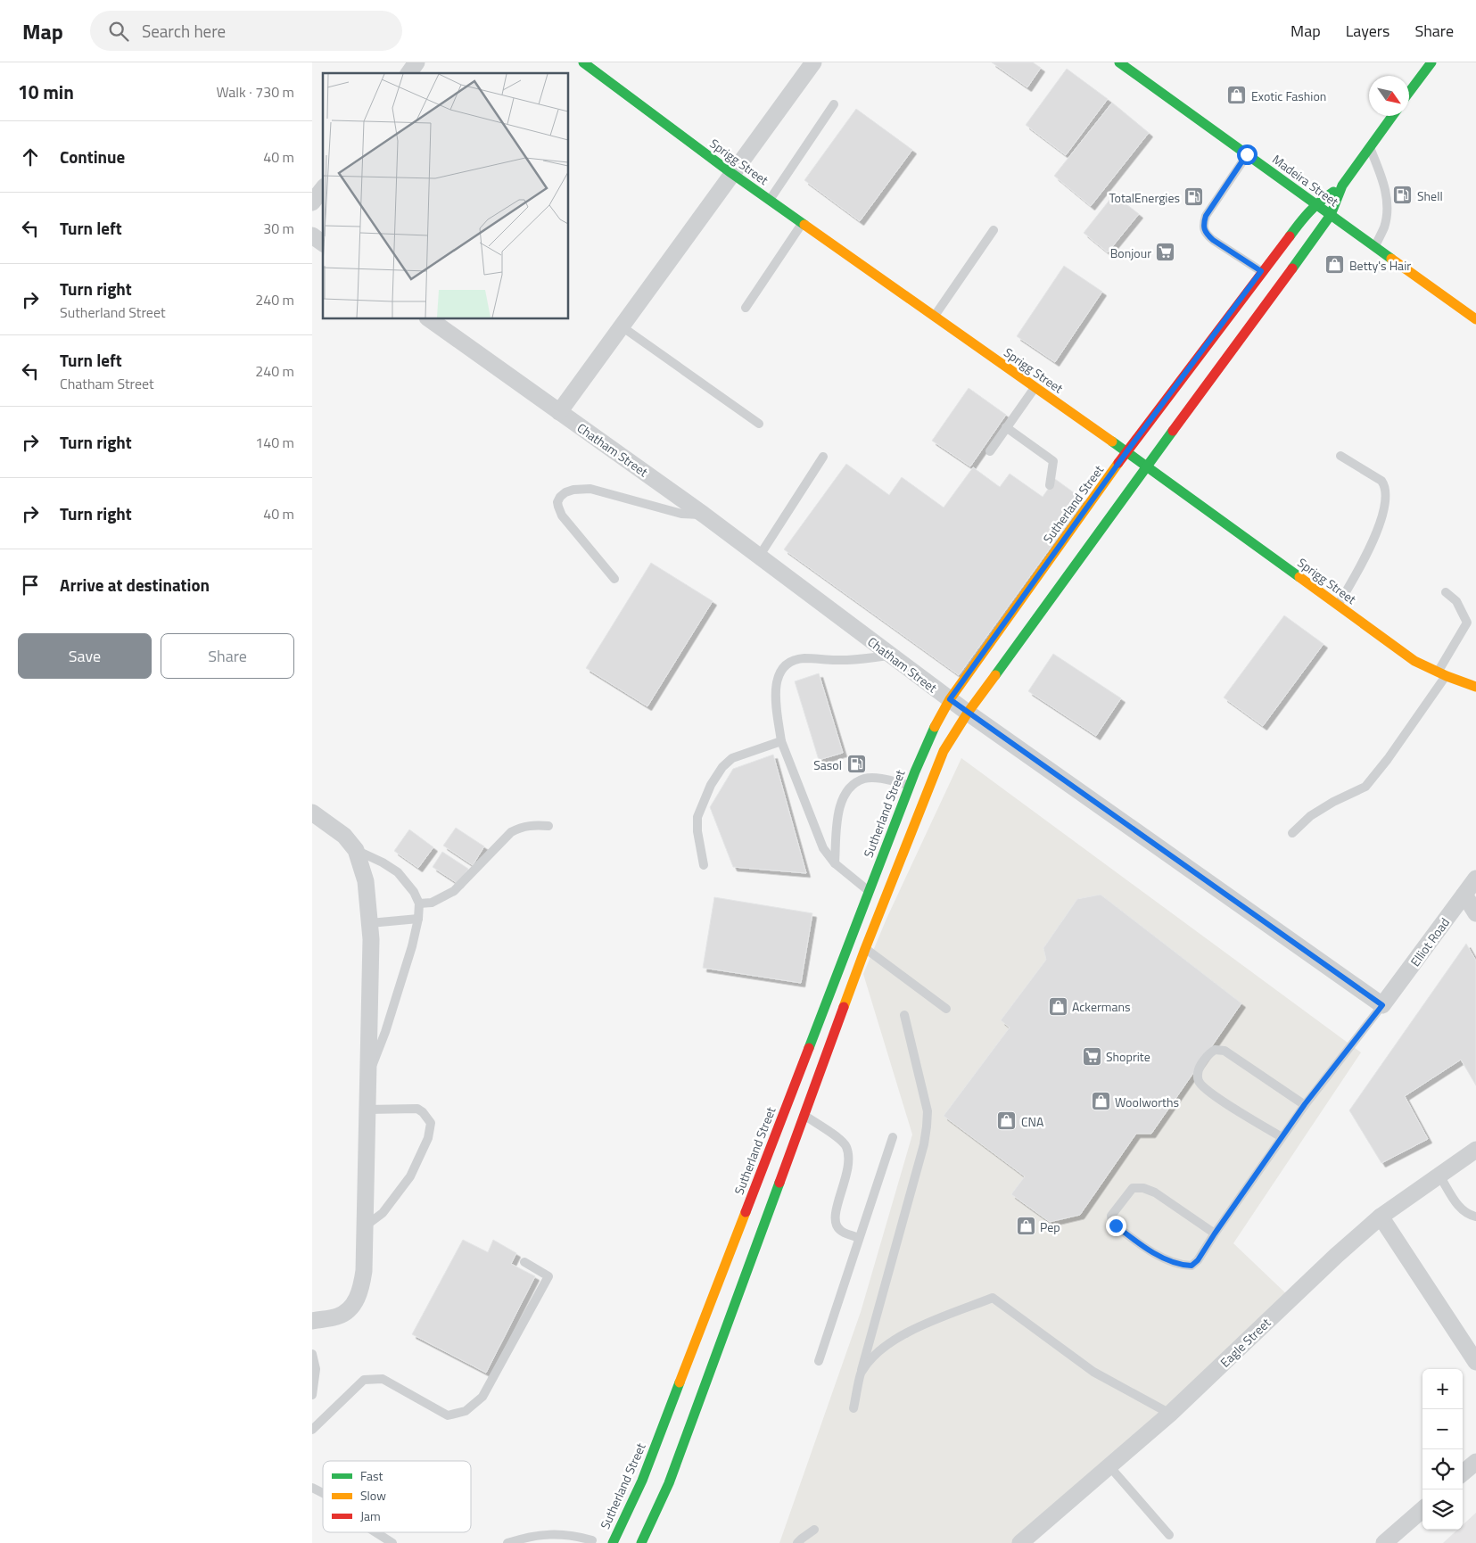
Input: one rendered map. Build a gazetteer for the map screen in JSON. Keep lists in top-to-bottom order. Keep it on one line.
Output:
{"streets":{"main road":["Sprigg Street","Madeira Street","Sutherland Street"],"street":["Chatham Street","Elliot Road","Eagle Street"]},"crossings":[["Sprigg Street","Sutherland Street"],["Madeira Street","Sutherland Street"],["Chatham Street","Sutherland Street"],["Chatham Street","Elliot Road"]],"places":{"shop":["Exotic Fashion","Betty's Hair","Ackermans","Woolworths","CNA","Pep"],"fuel station":["Shell","TotalEnergies","Sasol"],"supermarket":["Bonjour","Shoprite"]},"legend":["Fast","Slow","Jam"],"north":"bottom right","page":{"header":"Map","search":"Search here","nav":["Map","Layers","Share"],"heading":["10 min","Walk · 730 m"],"list":[["Continue","40 m"],["Turn left","30 m"],["Turn right","Sutherland Street","240 m"],["Turn left","Chatham Street","240 m"],["Turn right","140 m"],["Turn right","40 m"],"Arrive at destination"],"buttons":["Save","Share"],"map_buttons":["+","−"]}}
